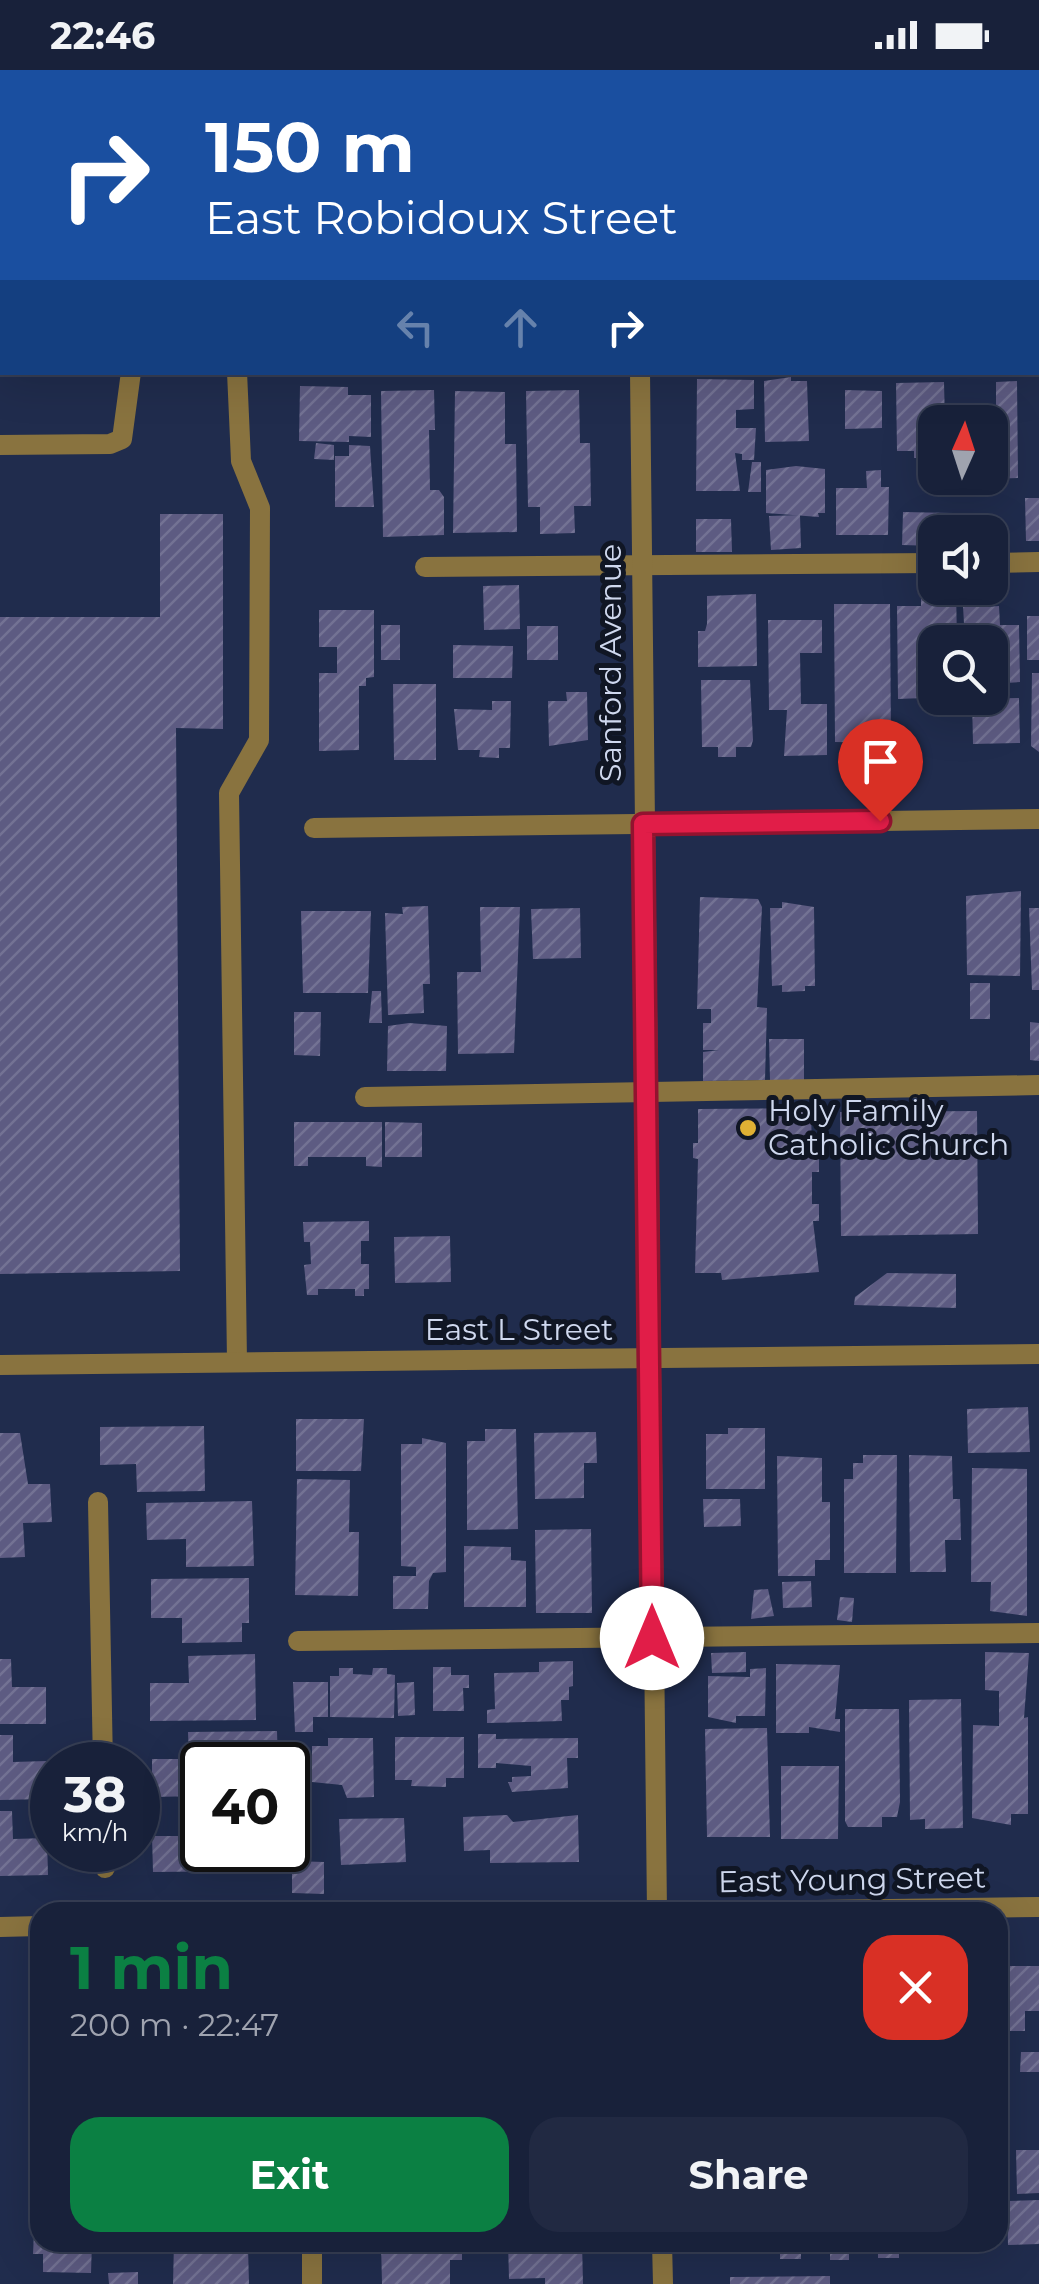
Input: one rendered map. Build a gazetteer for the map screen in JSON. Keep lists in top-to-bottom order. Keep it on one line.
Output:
{"streets":{"street":["Sanford Avenue","East L Street","East Young Street"]},"crossings":[["Sanford Avenue","East L Street"]],"places":["Holy Family Catholic Church"],"north":"top","page":{"status":"22:46","turn":["150 m","East Robidoux Street"],"speed":"38 km/h","limit":"40","heading":["1 min","200 m · 22:47"],"buttons":["Exit","Share"]}}
